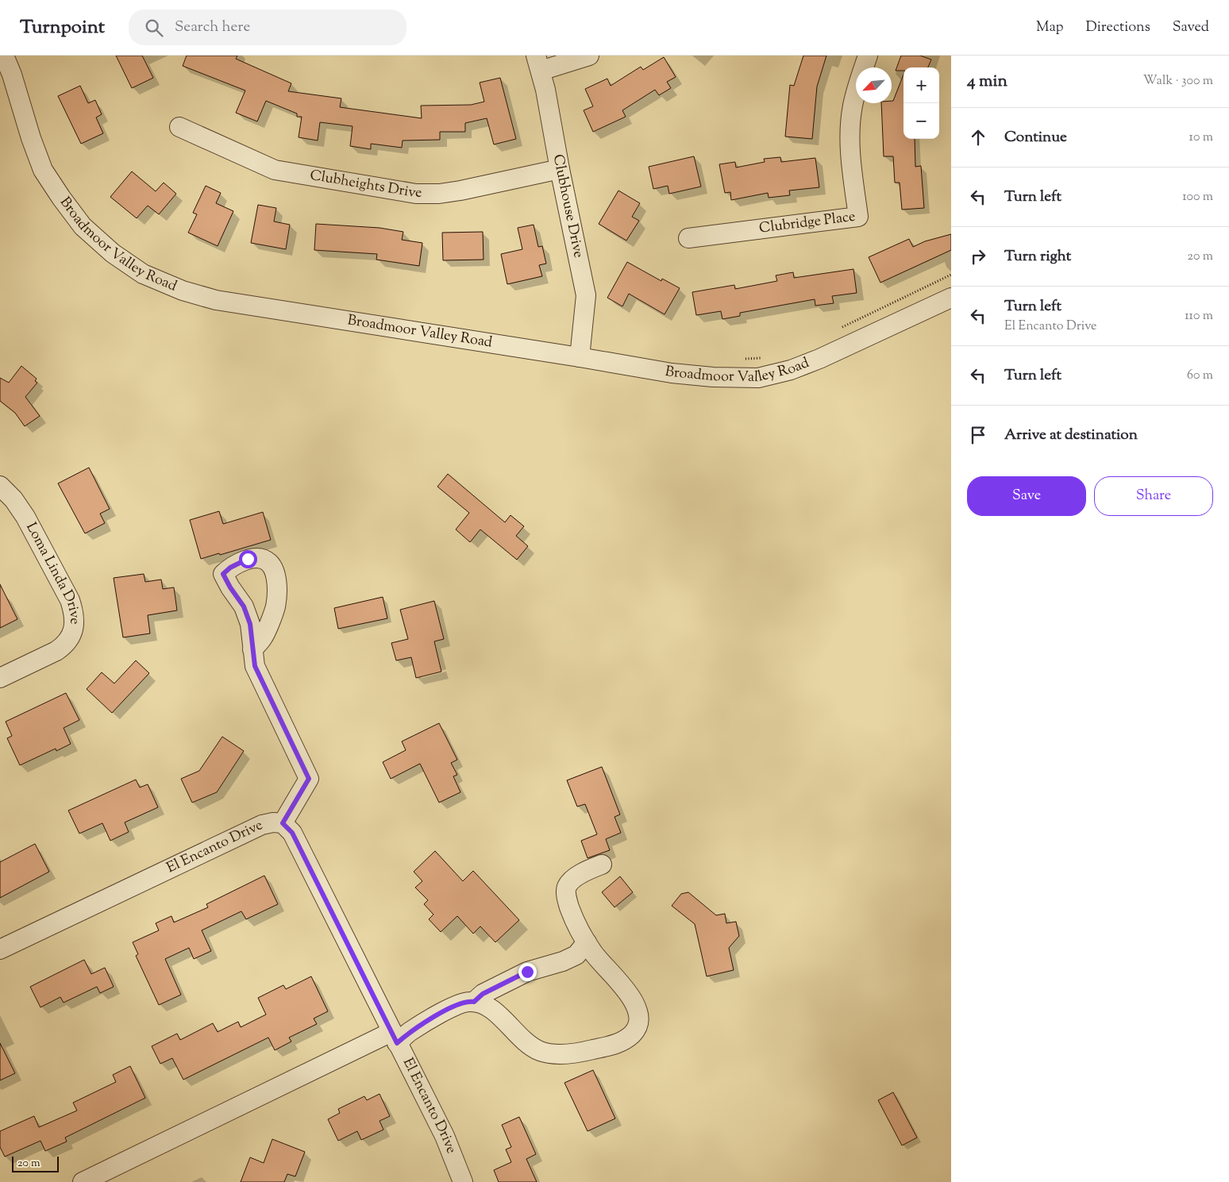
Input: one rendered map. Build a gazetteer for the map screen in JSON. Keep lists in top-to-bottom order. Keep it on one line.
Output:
{"streets":{"street":["Clubheights Drive","Clubhouse Drive","Clubridge Place","Broadmoor Valley Road","Loma Linda Drive","El Encanto Drive"]},"crossings":[["Clubheights Drive","Clubhouse Drive"],["Clubhouse Drive","Broadmoor Valley Road"]],"scale_bar":"20 m","north":"bottom left","page":{"header":"Turnpoint","search":"Search here","nav":["Map","Directions","Saved"],"heading":["4 min","Walk · 300 m"],"map_buttons":["+","−"],"list":[["Continue","10 m"],["Turn left","100 m"],["Turn right","20 m"],["Turn left","El Encanto Drive","110 m"],["Turn left","60 m"],"Arrive at destination"],"buttons":["Save","Share"],"scale":"20 m"}}
